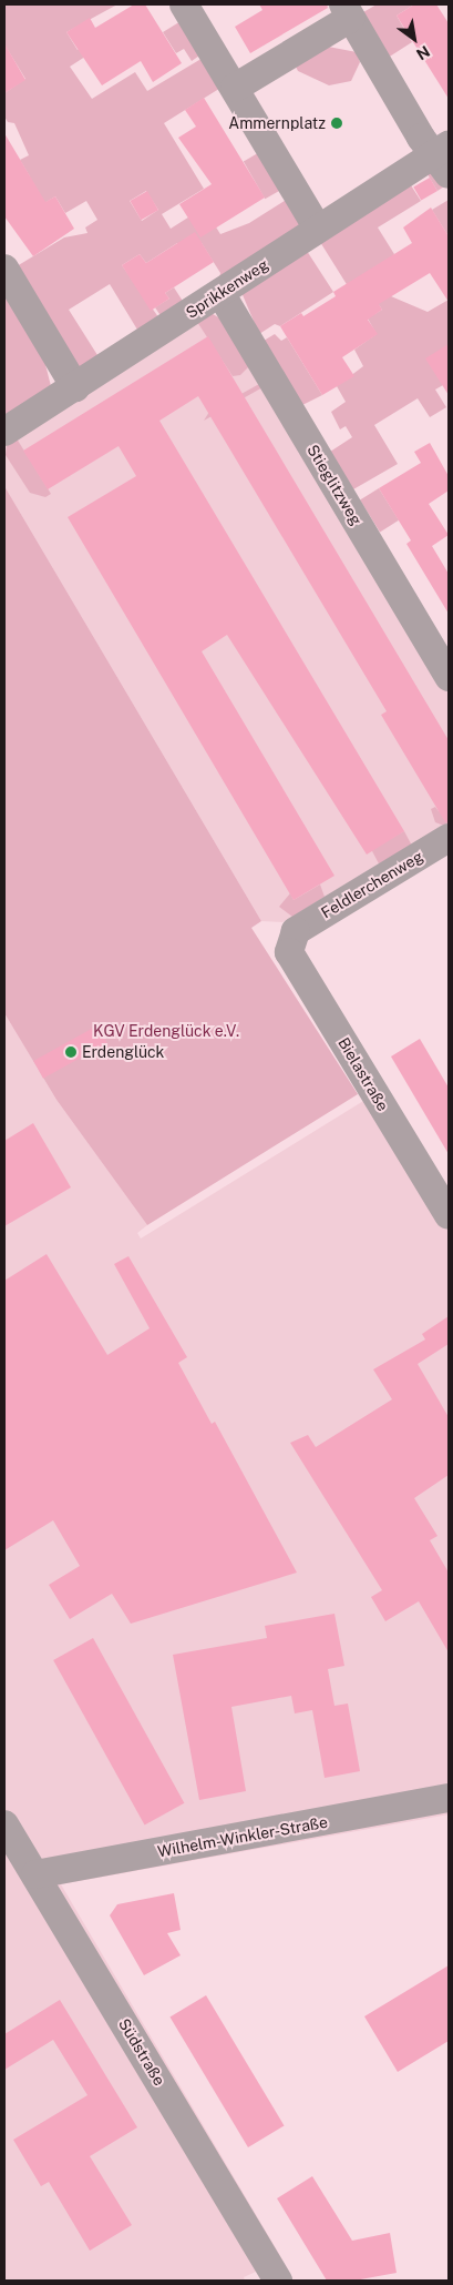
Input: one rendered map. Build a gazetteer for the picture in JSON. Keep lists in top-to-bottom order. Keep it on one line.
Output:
{"streets":{"street":["Sprikkenweg","Stieglitzweg","Feldlerchenweg","Bielastraße","Wilhelm-Winkler-Straße","Südstraße"]},"crossings":[["Sprikkenweg","Stieglitzweg"],["Feldlerchenweg","Bielastraße"],["Wilhelm-Winkler-Straße","Südstraße"]],"parks":["KGV Erdenglück e.V."],"places":["Ammernplatz","Erdenglück"],"north":"bottom right"}
